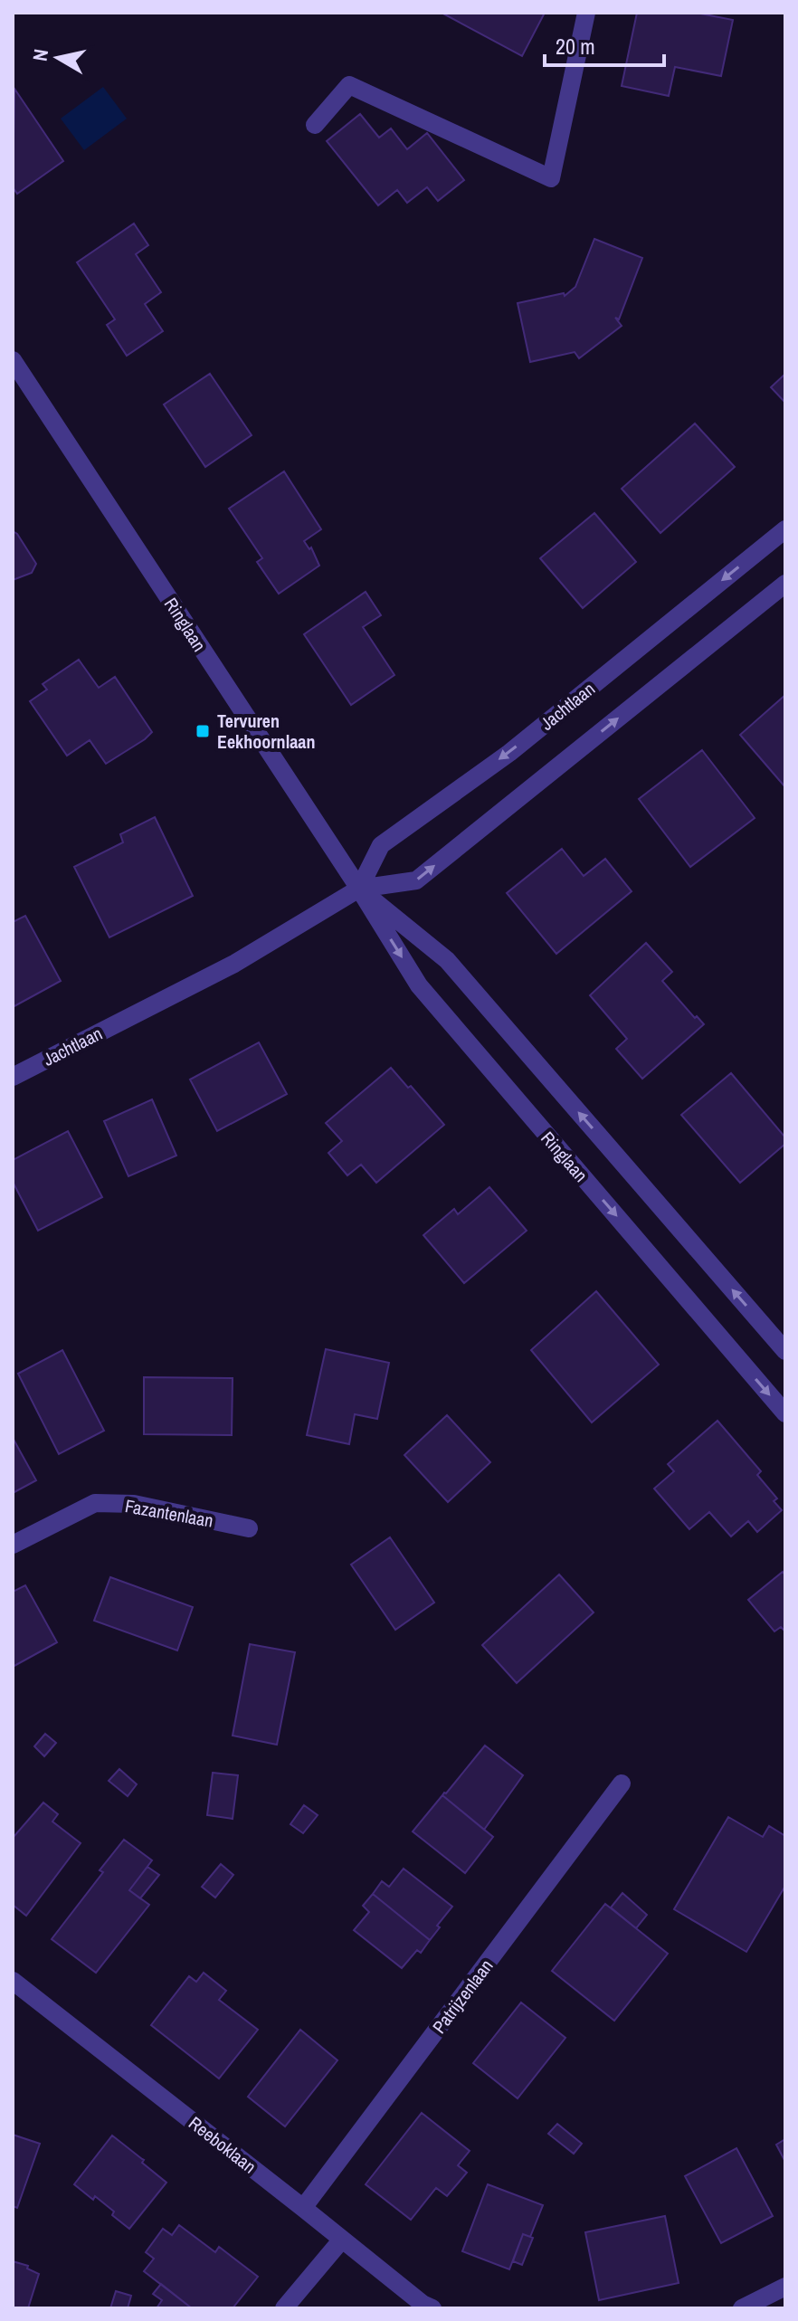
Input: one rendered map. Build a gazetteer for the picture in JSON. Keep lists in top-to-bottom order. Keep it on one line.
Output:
{"streets":{"street":["Ringlaan","Jachtlaan","Fazantenlaan","Patrijzenlaan","Reeboklaan"]},"crossings":[["Ringlaan","Jachtlaan"],["Patrijzenlaan","Reeboklaan"]],"places":{"transit":["Tervuren Eekhoornlaan"]},"scale_bar":"20 m","north":"left"}
